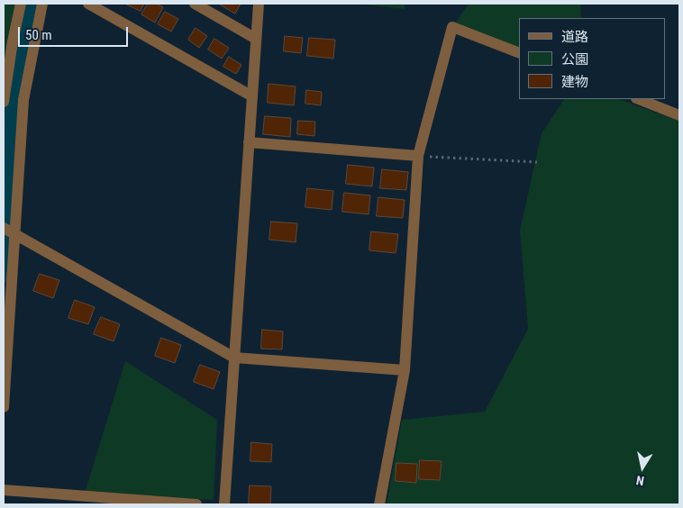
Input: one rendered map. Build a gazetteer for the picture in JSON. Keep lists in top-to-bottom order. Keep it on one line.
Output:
{"legend":["道路","公園","建物"],"scale_bar":"50 m","north":"bottom"}
